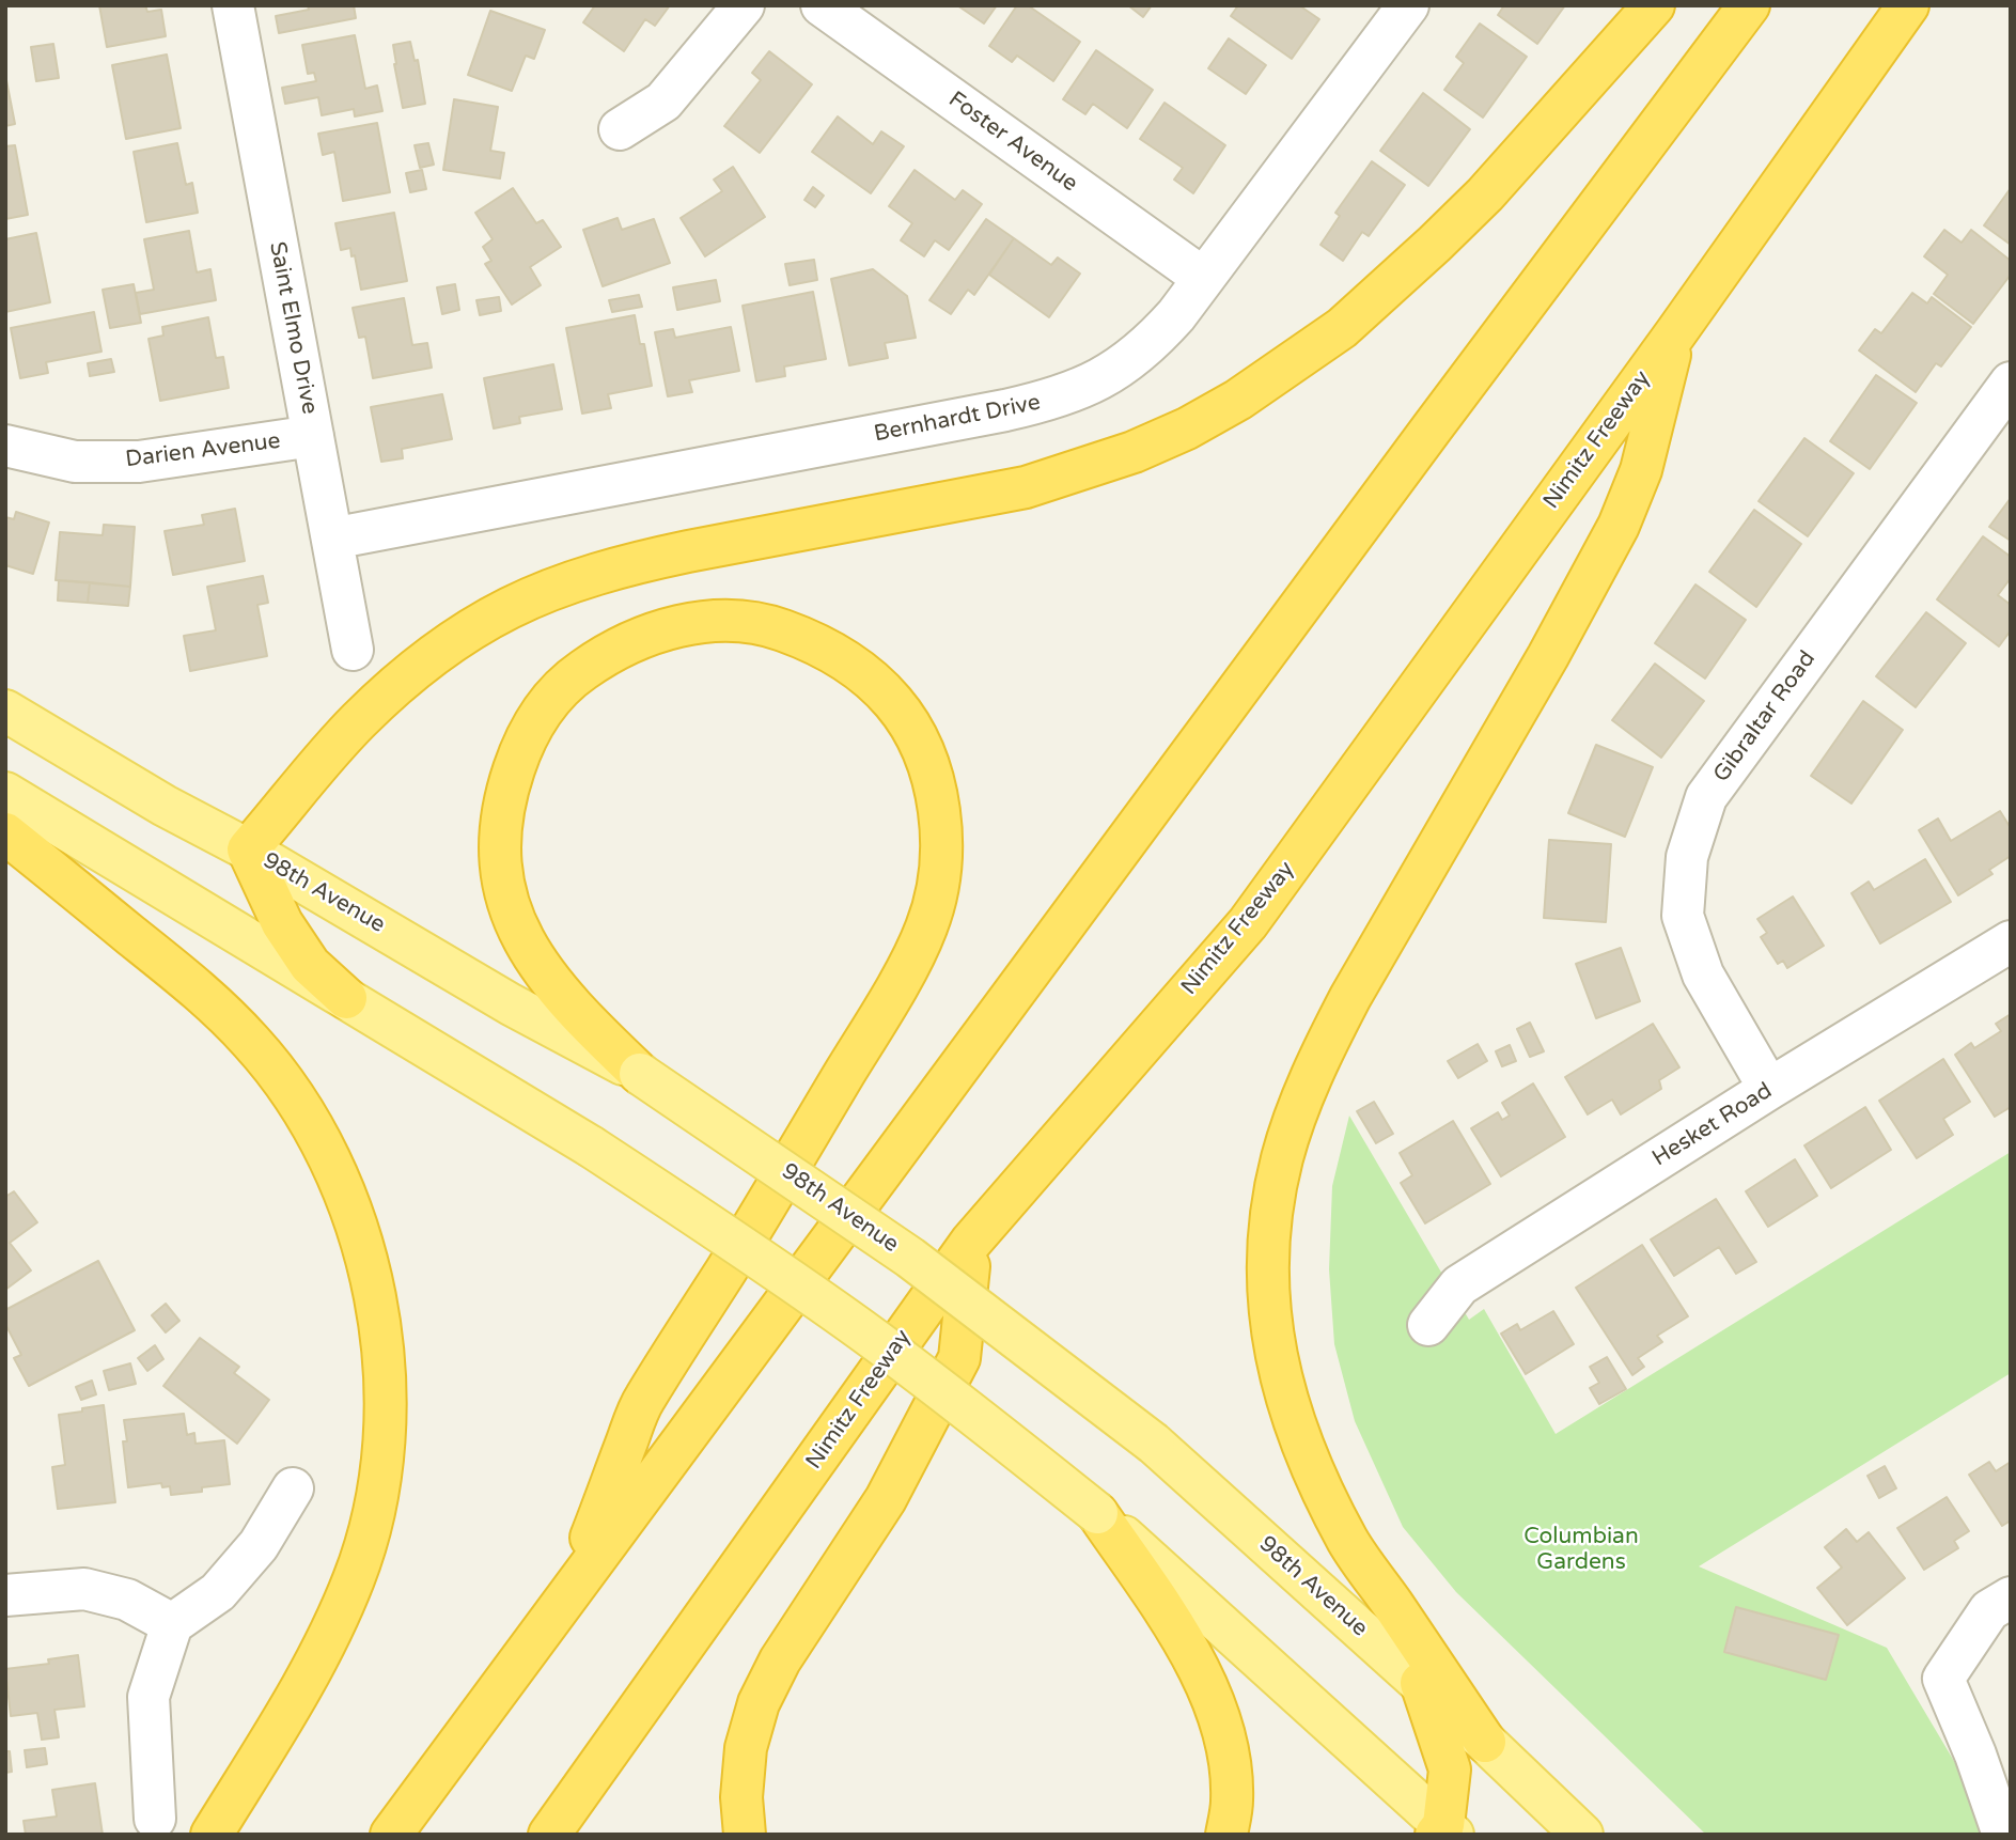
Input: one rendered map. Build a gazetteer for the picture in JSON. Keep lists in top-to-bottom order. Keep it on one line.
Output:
{"streets":{"highway":["Nimitz Freeway"],"main road":["98th Avenue"],"street":["Foster Avenue","Saint Elmo Drive","Bernhardt Drive","Darien Avenue","Gibraltar Road","Hesket Road"]},"crossings":[["Foster Avenue","Bernhardt Drive"],["Saint Elmo Drive","Bernhardt Drive"],["Saint Elmo Drive","Darien Avenue"],["Gibraltar Road","Hesket Road"]],"parks":["Columbian Gardens"]}
